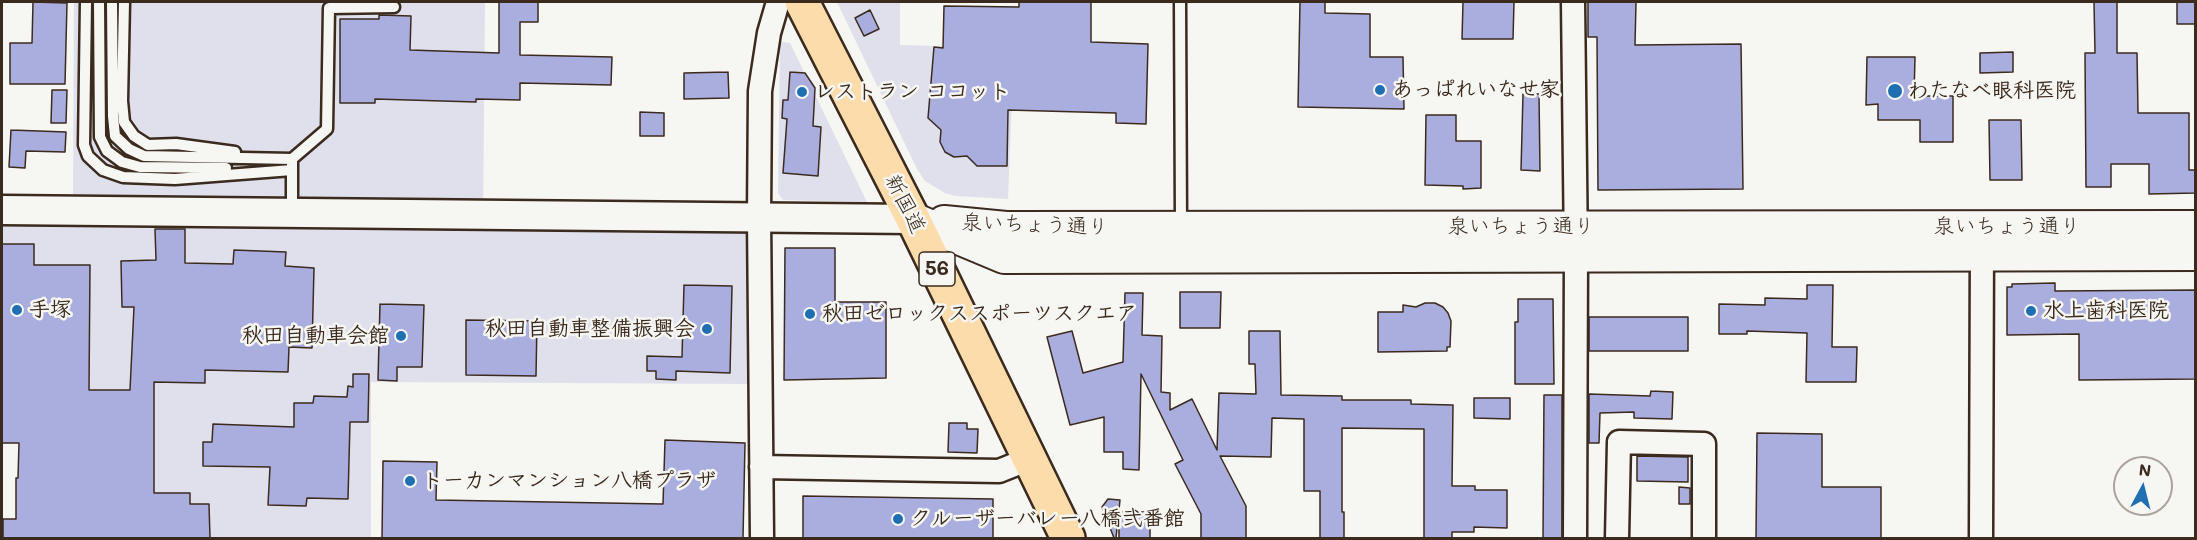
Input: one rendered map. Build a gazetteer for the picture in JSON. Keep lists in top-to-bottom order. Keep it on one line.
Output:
{"streets":{"main road":["新国道","泉いちょう通り","56"]},"crossings":[["新国道","泉いちょう通り"]],"places":["あっぱれいなせ家","わたなべ眼科医院","レストラン ココット","手塚","水上歯科医院","秋田ゼロックススポーツスクエア","秋田自動車整備振興会","秋田自動車会館","トーカンマンション八橋プラザ","クルーザーバレー八橋弐番館"],"north":"top"}
